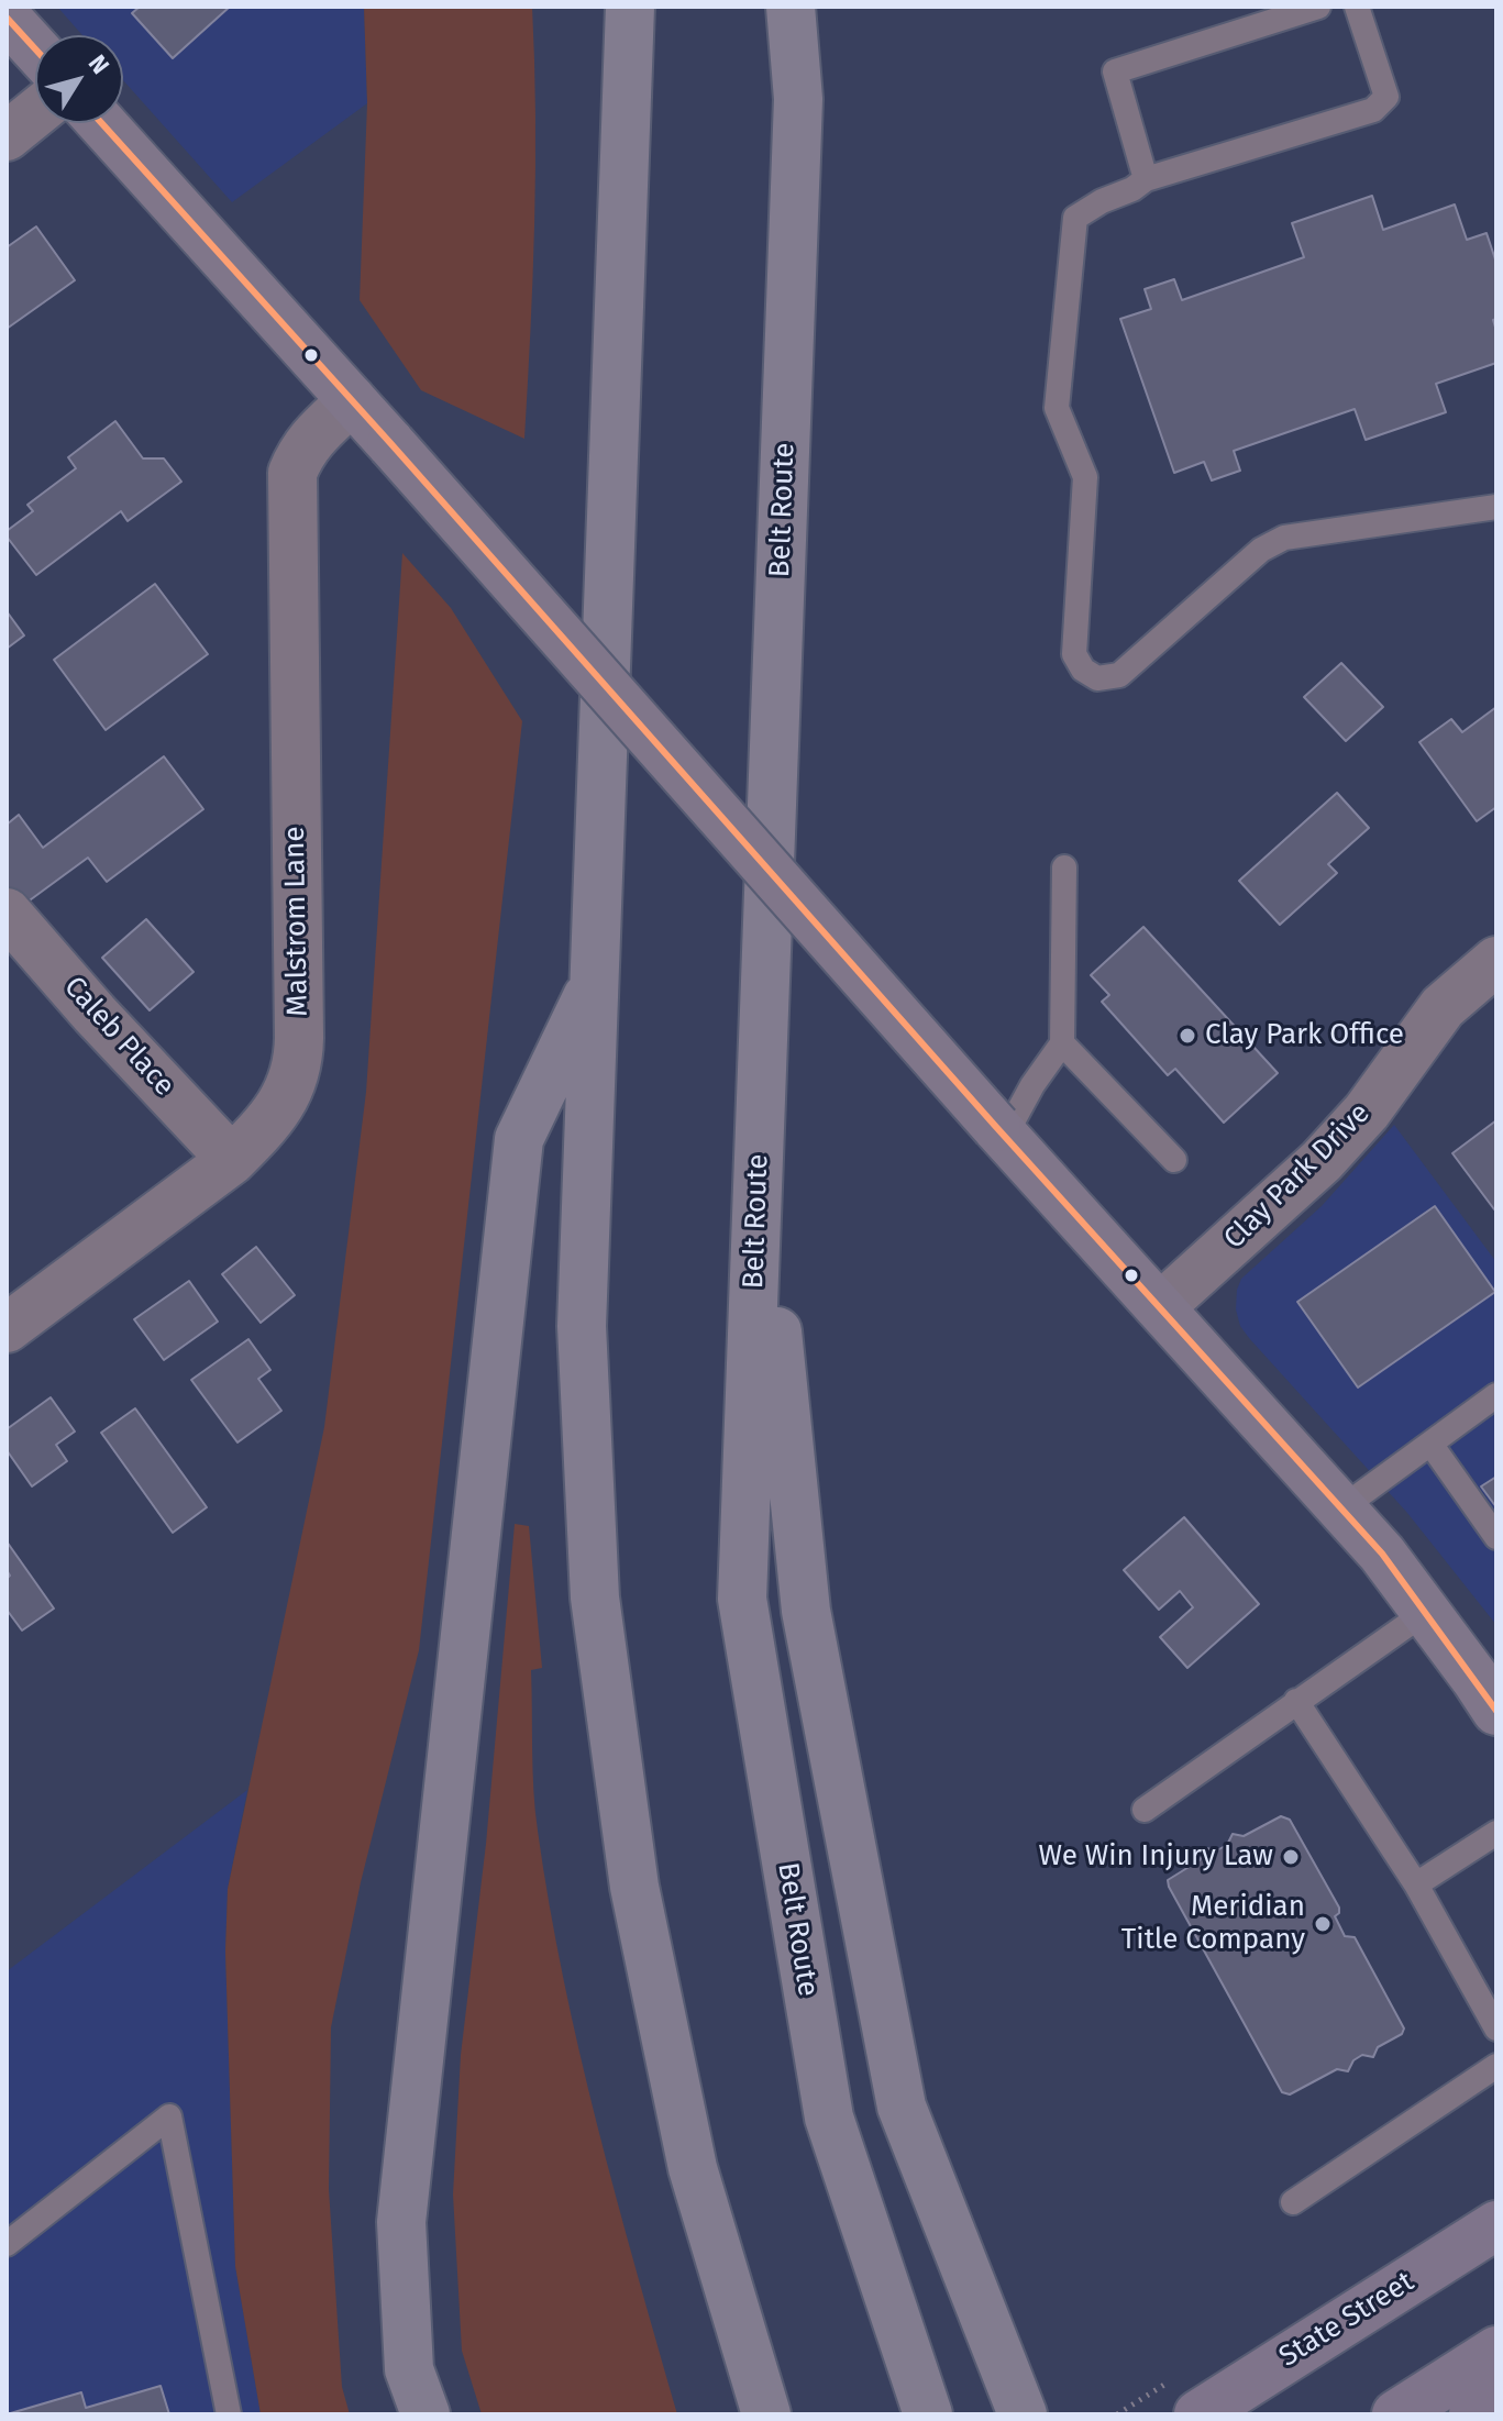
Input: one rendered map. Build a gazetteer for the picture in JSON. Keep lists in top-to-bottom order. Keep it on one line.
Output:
{"streets":{"highway":["Belt Route"],"main road":["State Street"],"street":["Malstrom Lane","Caleb Place","Clay Park Drive"]},"crossings":[["Malstrom Lane","Caleb Place"]],"places":["Clay Park Office","We Win Injury Law","Meridian Title Company"],"north":"top right"}
